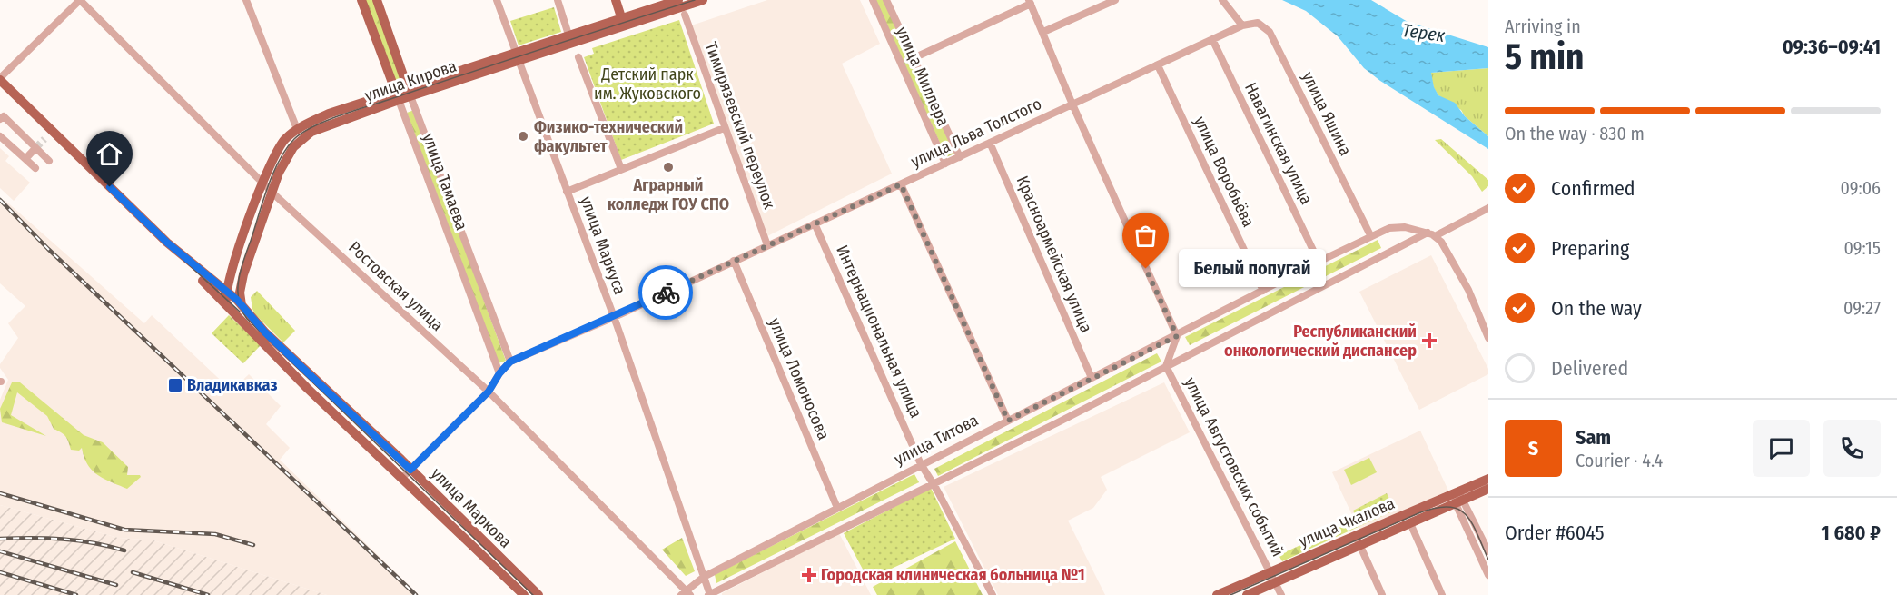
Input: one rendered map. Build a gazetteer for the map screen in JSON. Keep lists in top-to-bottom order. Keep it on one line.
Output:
{"streets":{"main road":["улица Кирова","улица Тамаева","улица Маркова","улица Чкалова"],"street":["улица Миллера","улица Яшина","Тимирязевский переулок","улица Льва Толстого","Навагинская улица","улица Воробьёва","улица Маркуса","Красноармейская улица","Ростовская улица","Интернациональная улица","улица Ломоносова","улица Титова","улица Августовских событий"]},"crossings":[["улица Миллера","улица Льва Толстого"],["улица Кирова","улица Тамаева"],["улица Кирова","улица Маркуса"],["улица Кирова","Ростовская улица"],["улица Кирова","улица Маркова"],["улица Яшина","улица Льва Толстого"],["улица Яшина","улица Титова"],["Тимирязевский переулок","улица Льва Толстого"],["улица Льва Толстого","Навагинская улица"],["улица Льва Толстого","улица Воробьёва"],["улица Льва Толстого","улица Тамаева"],["улица Льва Толстого","улица Маркуса"],["улица Льва Толстого","Красноармейская улица"],["улица Льва Толстого","Ростовская улица"],["улица Льва Толстого","Интернациональная улица"],["улица Льва Толстого","улица Ломоносова"],["улица Льва Толстого","улица Маркова"],["Навагинская улица","улица Титова"],["улица Воробьёва","улица Титова"],["улица Маркуса","улица Титова"],["Красноармейская улица","улица Титова"],["Ростовская улица","улица Титова"],["Интернациональная улица","улица Титова"],["улица Ломоносова","улица Титова"],["улица Титова","улица Августовских событий"],["улица Августовских событий","улица Чкалова"]],"water":["Терек"],"parks":["Детский парк им. Жуковского"],"places":{"other":["Физико-технический факультет","Аграрный колледж ГОУ СПО","Белый попугай"],"health":["Республиканский онкологический диспансер","Городская клиническая больница №1"],"transit":["Владикавказ"]},"page":{"heading":["5 min","Arriving in","09:36–09:41"],"panel":["Sam","Courier · 4.4","Order #6045","1 680 ₽"],"bar":"On the way · 830 m","list":[["Confirmed","09:06"],["Preparing","09:15"],["On the way","09:27"],"Delivered"],"bubble":"Белый попугай","round":"S"}}
